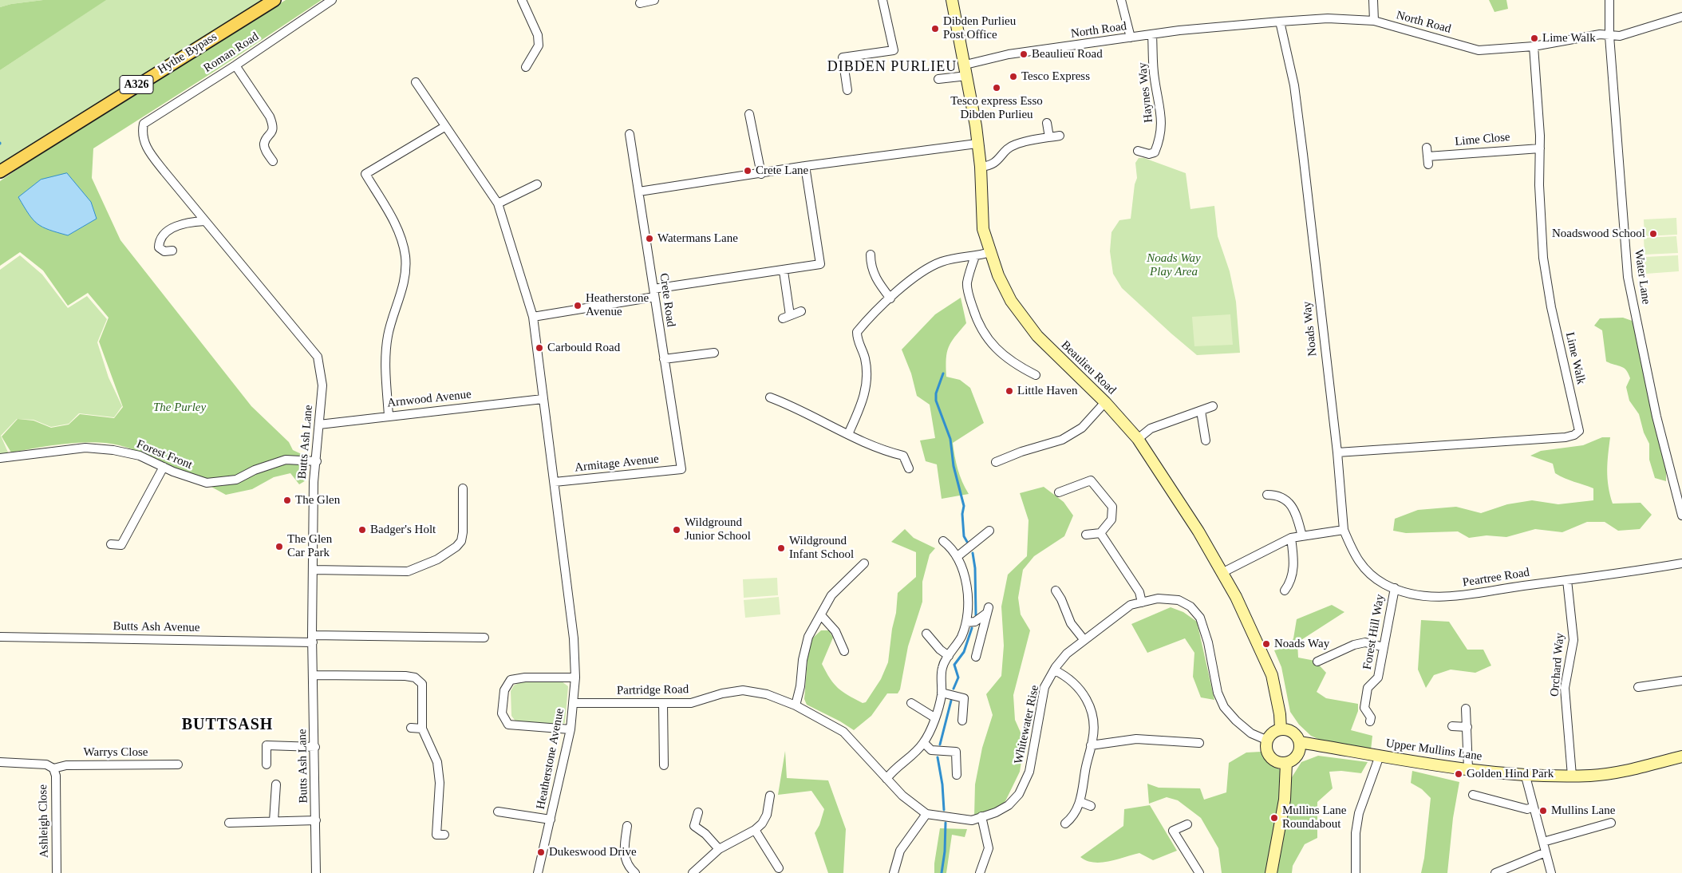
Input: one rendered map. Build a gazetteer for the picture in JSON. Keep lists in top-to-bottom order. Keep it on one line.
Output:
{"streets":{"main road":["Hythe Bypass","A326"],"street":["North Road","Roman Road","Haynes Way","Lime Close","Water Lane","Crete Road","Noads Way","Lime Walk","Beaulieu Road","Arnwood Avenue","Butts Ash Lane","Forest Front","Armitage Avenue","Peartree Road","Butts Ash Avenue","Forest Hill Way","Orchard Way","Partridge Road","Whitewater Rise","Upper Mullins Lane","Warrys Close","Heatherstone Avenue","Ashleigh Close"]},"crossings":[["North Road","Haynes Way"],["North Road","Water Lane"],["North Road","Noads Way"],["North Road","Lime Walk"],["North Road","Beaulieu Road"],["Roman Road","Butts Ash Lane"],["Lime Close","Lime Walk"],["Crete Road","Armitage Avenue"],["Noads Way","Lime Walk"],["Noads Way","Peartree Road"],["Beaulieu Road","Whitewater Rise"],["Beaulieu Road","Upper Mullins Lane"],["Arnwood Avenue","Butts Ash Lane"],["Arnwood Avenue","Heatherstone Avenue"],["Butts Ash Lane","Forest Front"],["Butts Ash Lane","Butts Ash Avenue"],["Armitage Avenue","Heatherstone Avenue"],["Peartree Road","Forest Hill Way"],["Peartree Road","Orchard Way"],["Orchard Way","Upper Mullins Lane"],["Partridge Road","Whitewater Rise"],["Partridge Road","Heatherstone Avenue"],["Whitewater Rise","Upper Mullins Lane"],["Warrys Close","Ashleigh Close"]],"districts":["DIBDEN PURLIEU","BUTTSASH"],"parks":["Noads Way Play Area","The Purley"],"places":["Dibden Purlieu Post Office","Lime Walk","Beaulieu Road","Tesco Express","Tesco express Esso Dibden Purlieu","Crete Lane","Noadswood School","Watermans Lane","Heatherstone Avenue","Carbould Road","Little Haven","The Glen","Badger's Holt","Wildground Junior School","The Glen Car Park","Wildground Infant School","Noads Way","Golden Hind Park","Mullins Lane","Mullins Lane Roundabout","Dukeswood Drive"]}
